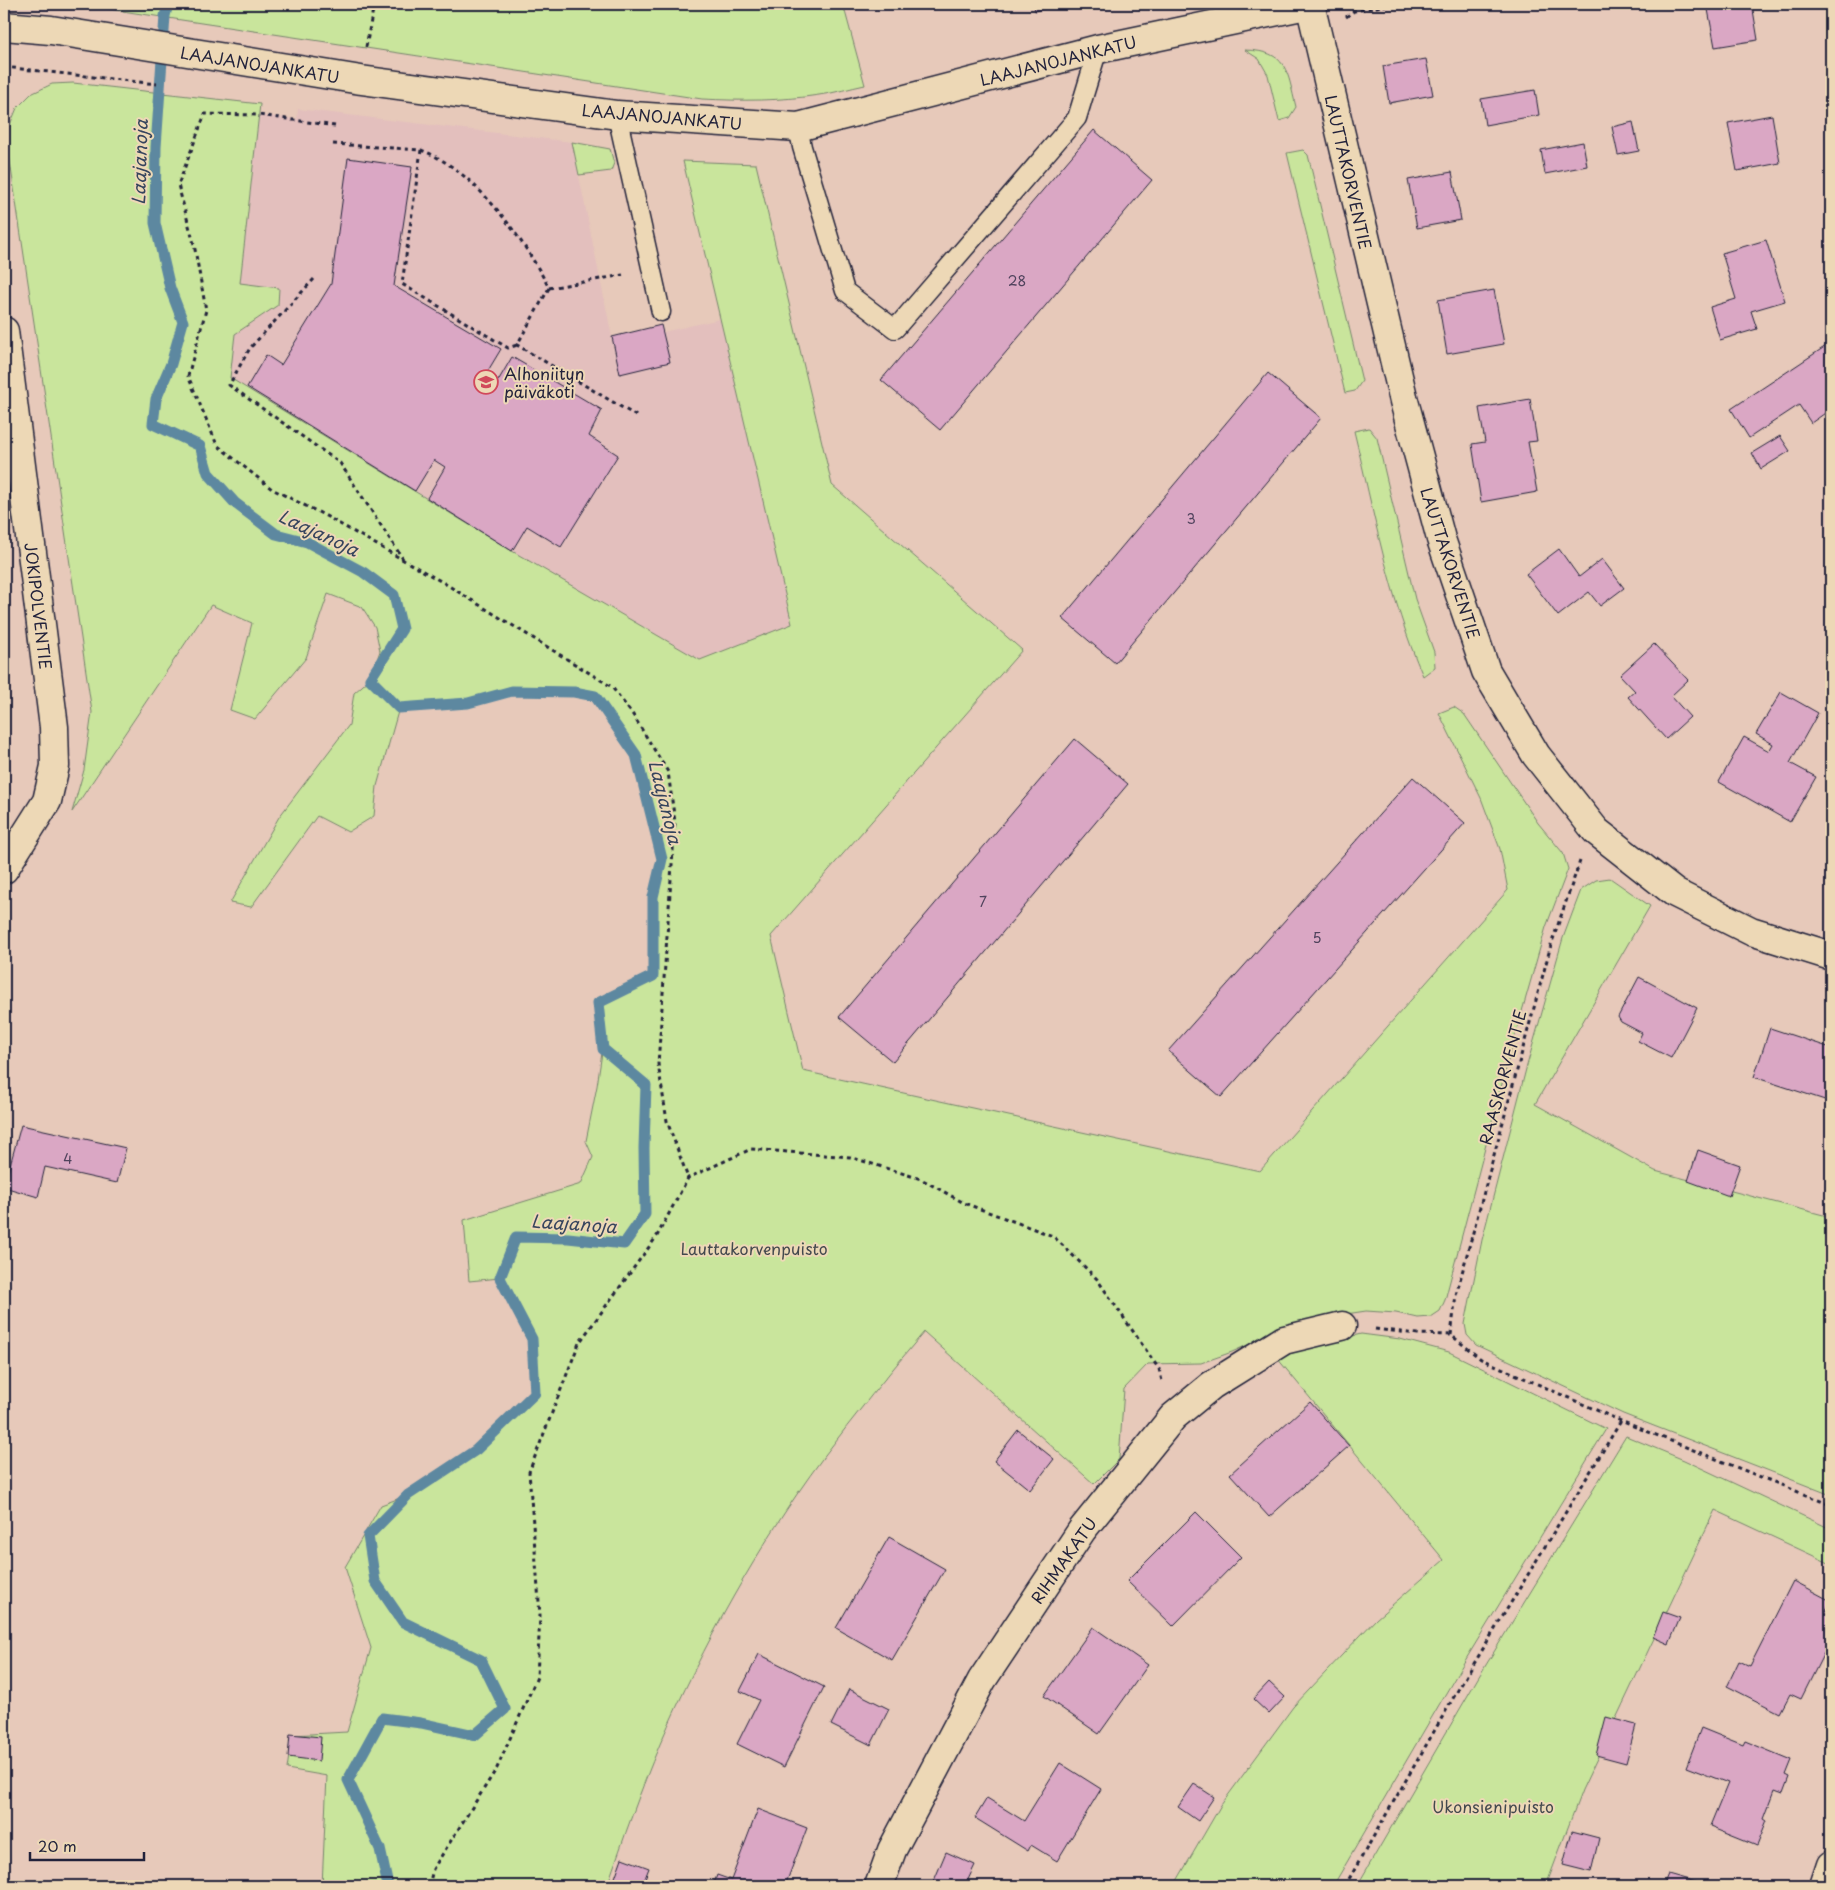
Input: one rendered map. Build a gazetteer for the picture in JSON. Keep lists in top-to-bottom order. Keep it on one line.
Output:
{"streets":{"street":["LAAJANOJANKATU","LAUTTAKORVENTIE","JOKIPOLVENTIE","RIHMAKATU"],"path":["RAASKORVENTIE"]},"crossings":[["LAAJANOJANKATU","LAUTTAKORVENTIE"],["LAUTTAKORVENTIE","RAASKORVENTIE"]],"water":["Laajanoja"],"parks":["Lauttakorvenpuisto","Ukonsienipuisto"],"places":{"school or university":["Alhoniityn päiväkoti"]},"house_numbers":["28","3","7","5","4"],"scale_bar":"20 m"}
